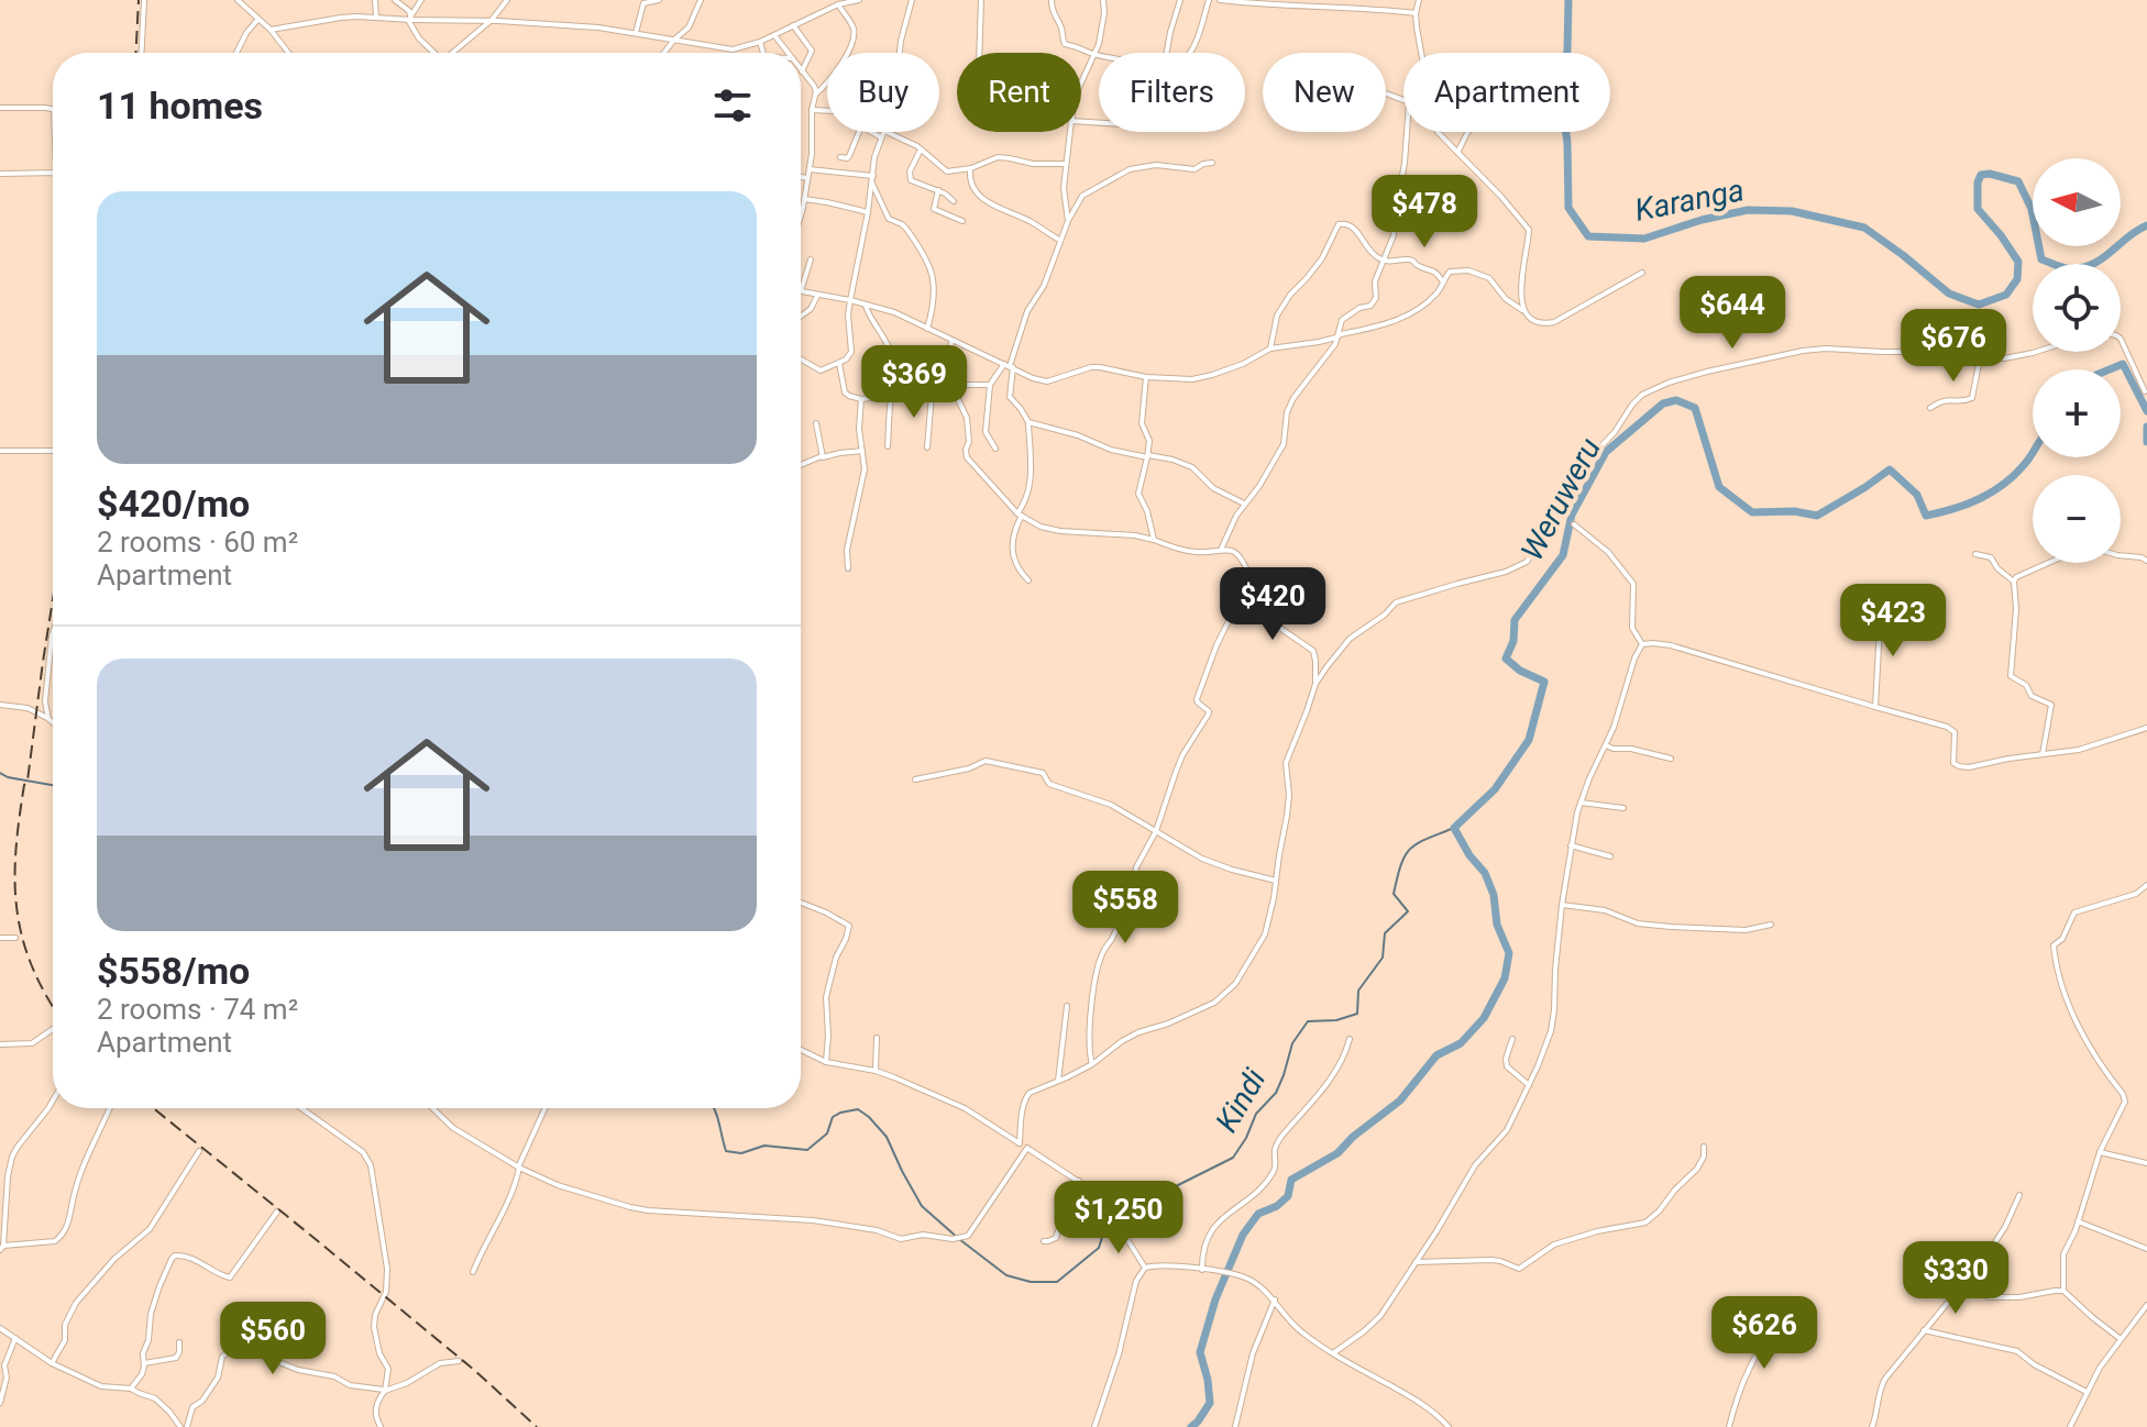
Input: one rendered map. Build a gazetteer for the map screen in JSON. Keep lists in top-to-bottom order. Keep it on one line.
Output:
{"water":["Karanga","Weruweru","Kindi"],"north":"left","page":{"chip":["Buy","Rent","Filters","New","Apartment"],"heading":"11 homes","map_buttons":["+","−"],"list":[{"name":"$420/mo","note":"2 rooms · 60 m² · Apartment"},{"name":"$558/mo","note":"2 rooms · 74 m² · Apartment"}],"price":["$478","$644","$676","$369","$420","$423","$558","$1,250","$330","$626","$560"]}}
